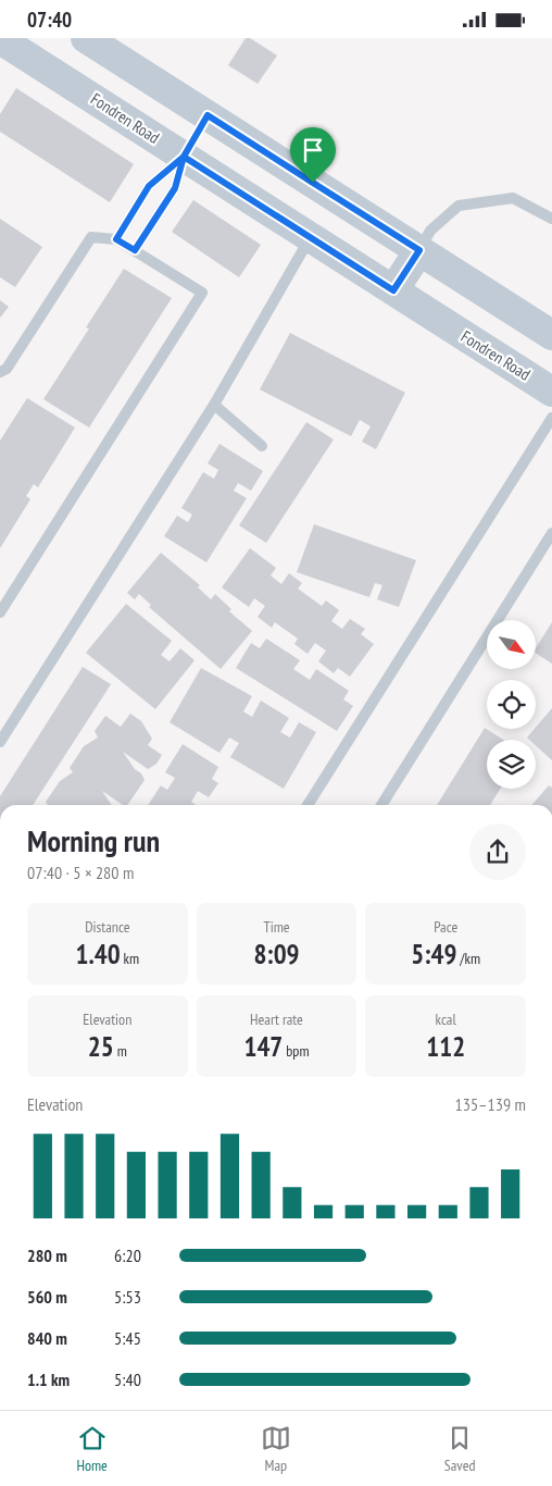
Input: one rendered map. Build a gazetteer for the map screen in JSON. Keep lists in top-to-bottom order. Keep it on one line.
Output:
{"streets":{"main road":["Fondren Road"]},"north":"bottom right","page":{"status":"07:40","heading":["Morning run","07:40 · 5 × 280 m"],"stats":[["Distance","1.40 km"],["Time","8:09"],["Pace","5:49 /km"],["Elevation","25 m"],["Heart rate","147 bpm"],["kcal","112"]],"chart":["Elevation","135–139 m"],"list":[{"name":"280 m","note":"6:20"},{"name":"560 m","note":"5:53"},{"name":"840 m","note":"5:45"},{"name":"1.1 km","note":"5:40"}],"tabs":["Home","Map","Saved"]}}
